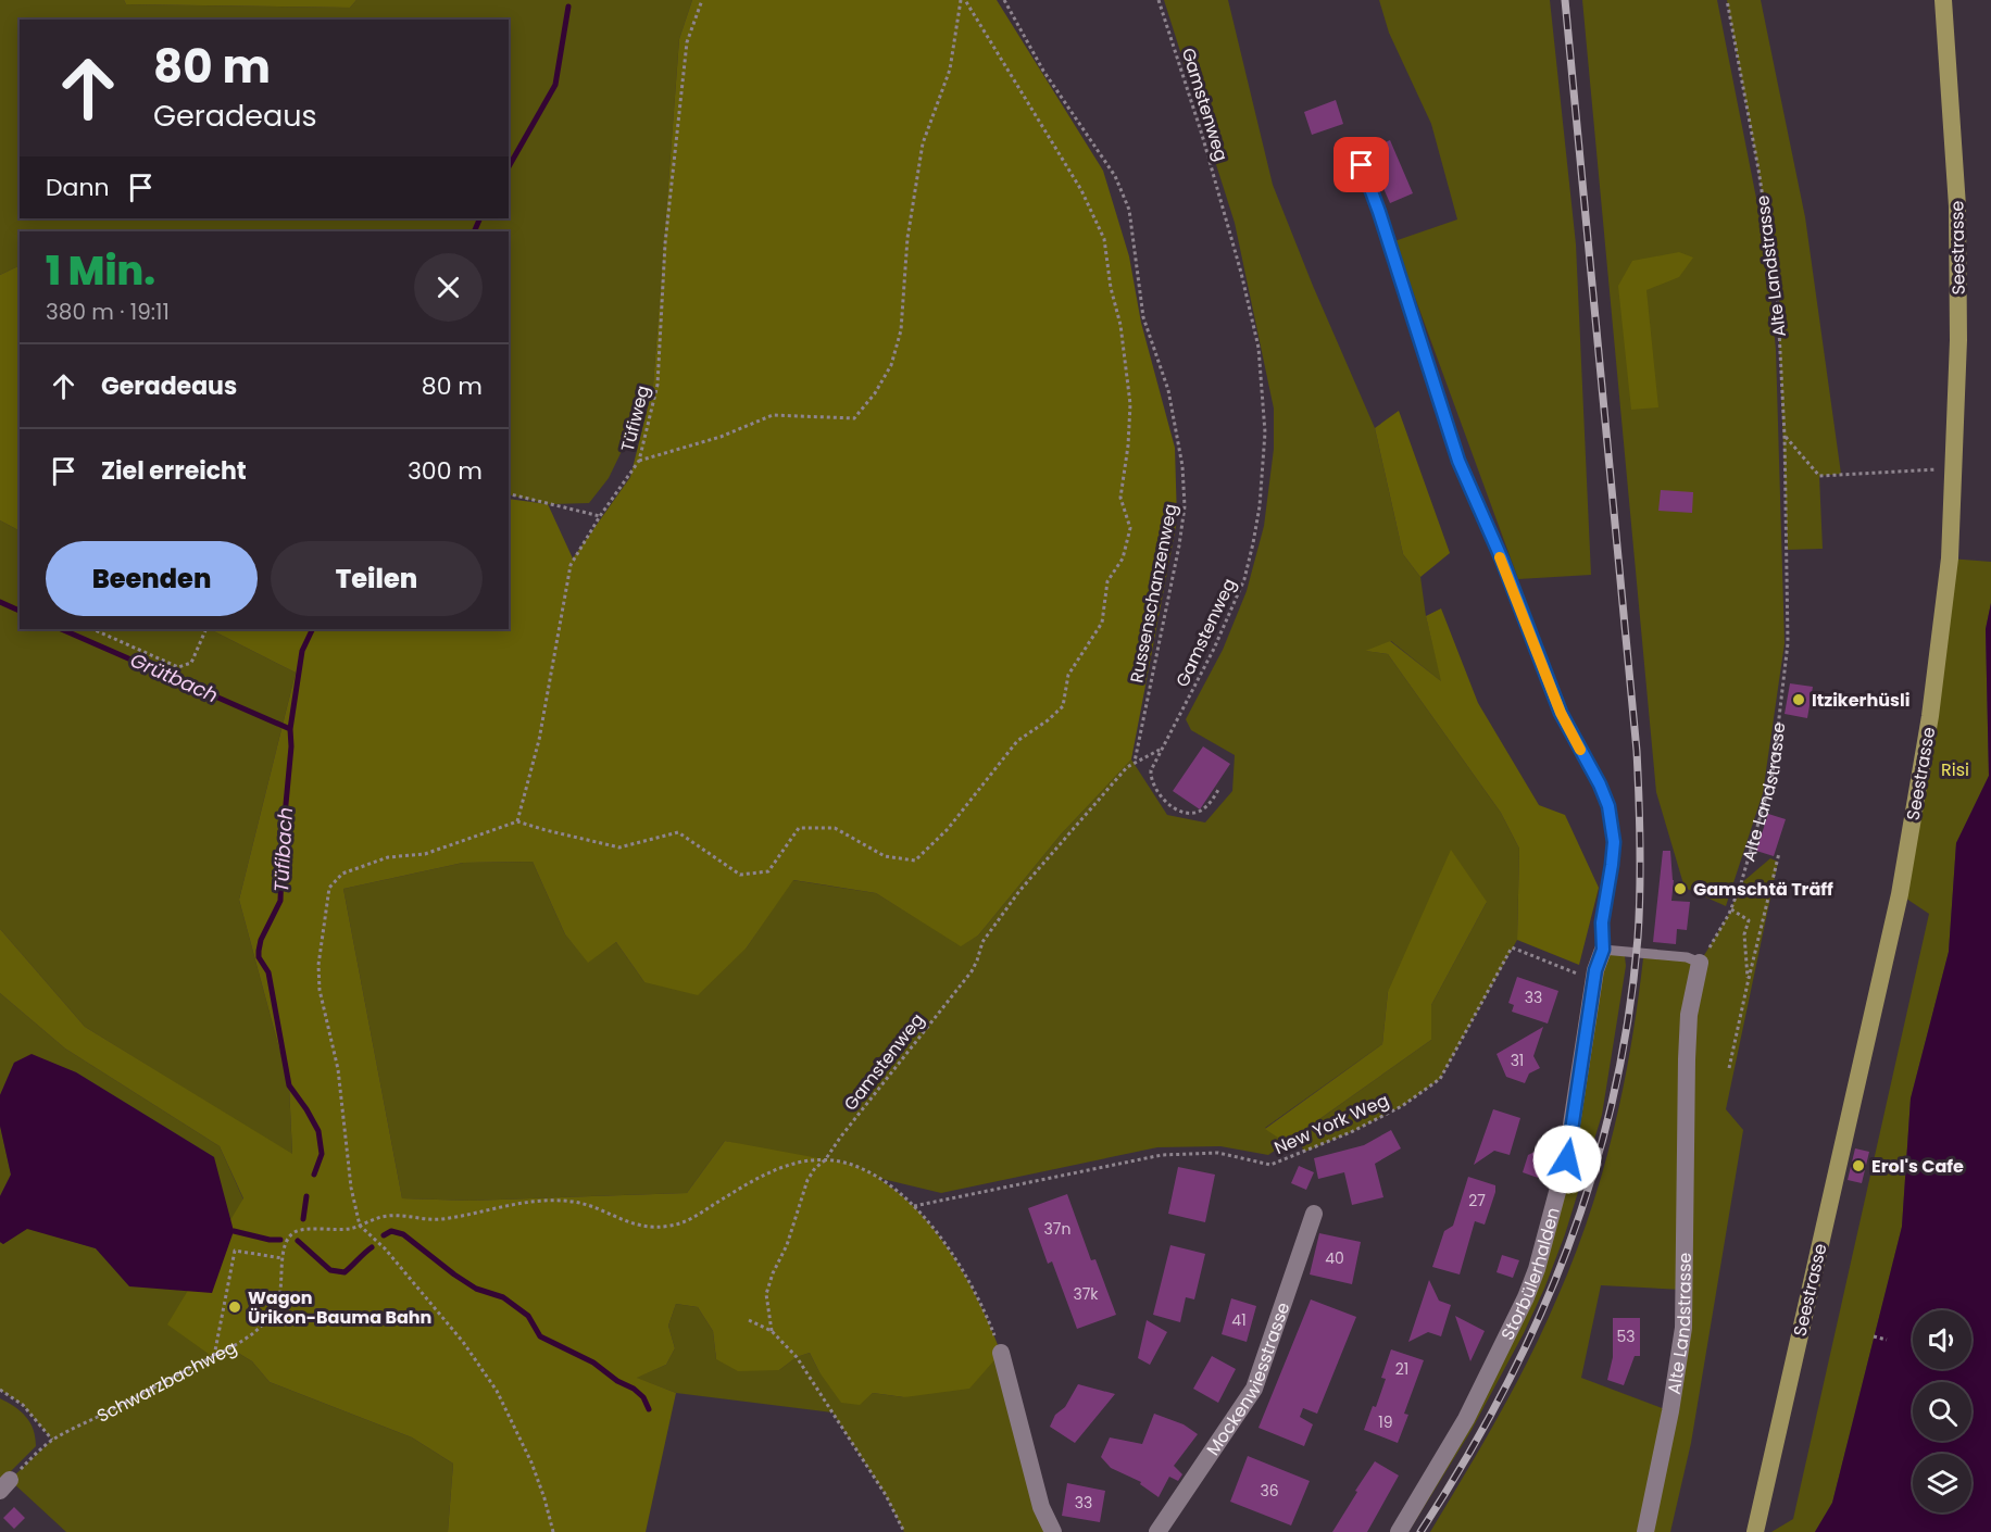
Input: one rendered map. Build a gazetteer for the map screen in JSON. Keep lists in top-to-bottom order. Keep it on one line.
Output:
{"streets":{"main road":["Seestrasse"],"street":["Alte Landstrasse","Storbülerhalden","Mockenwiesstrasse"],"path":["Gamstenweg","Tüfiweg","Russenschanzenweg","New York Weg","Schwarzbachweg"]},"crossings":[["Gamstenweg","Russenschanzenweg"],["New York Weg","Storbülerhalden"]],"water":["Grütbach","Tüfibach"],"parks":["Risi"],"places":["Itzikerhüsli","Gamschtä Träff","Erol's Cafe","Wagon Ürikon-Bauma Bahn"],"house_numbers":["33","31","27","37n","40","37k","41","53","21","19","36","33"],"page":{"turn":["80 m","Geradeaus"],"then":"Dann","heading":["1 Min.","380 m · 19:11"],"list":[{"name":"Geradeaus","value":"80 m"},{"name":"Ziel erreicht","value":"300 m"}],"buttons":["Beenden","Teilen"]}}
